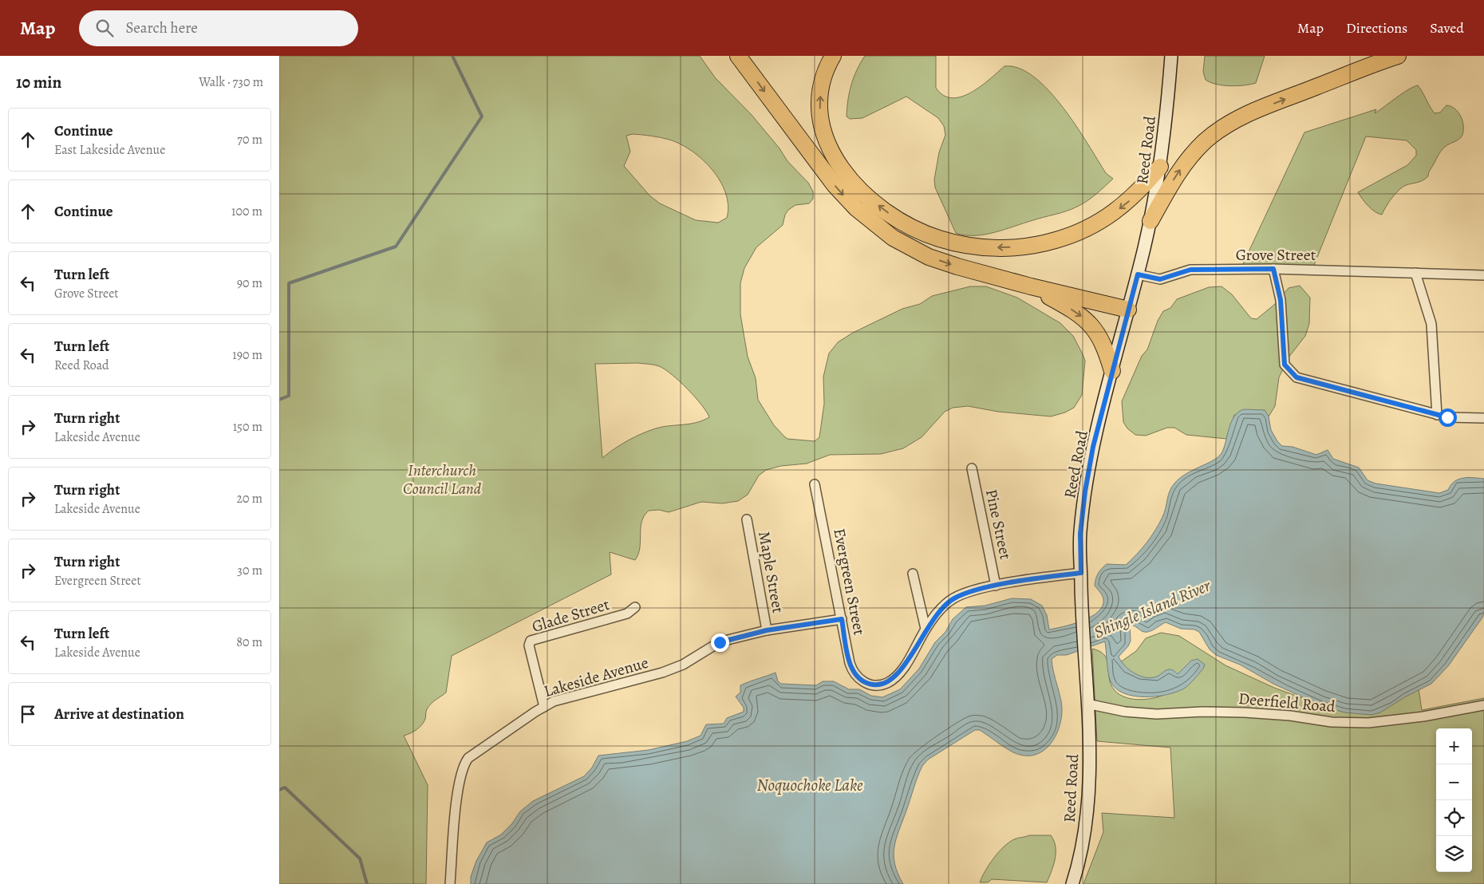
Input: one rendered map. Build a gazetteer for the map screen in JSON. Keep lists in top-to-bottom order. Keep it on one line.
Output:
{"streets":{"street":["Reed Road","Grove Street","Pine Street","Maple Street","Evergreen Street","Glade Street","Lakeside Avenue","Deerfield Road"]},"crossings":[["Reed Road","Grove Street"],["Reed Road","Deerfield Road"],["Maple Street","Lakeside Avenue"],["Evergreen Street","Lakeside Avenue"],["Glade Street","Lakeside Avenue"]],"water":["Shingle Island River","Noquochoke Lake"],"parks":["Interchurch Council Land"],"page":{"header":"Map","search":"Search here","nav":["Map","Directions","Saved"],"heading":["10 min","Walk · 730 m"],"list":[["Continue","East Lakeside Avenue","70 m"],["Continue","100 m"],["Turn left","Grove Street","90 m"],["Turn left","Reed Road","190 m"],["Turn right","Lakeside Avenue","150 m"],["Turn right","Lakeside Avenue","20 m"],["Turn right","Evergreen Street","30 m"],["Turn left","Lakeside Avenue","80 m"],"Arrive at destination"],"map_buttons":["+","−"]}}
